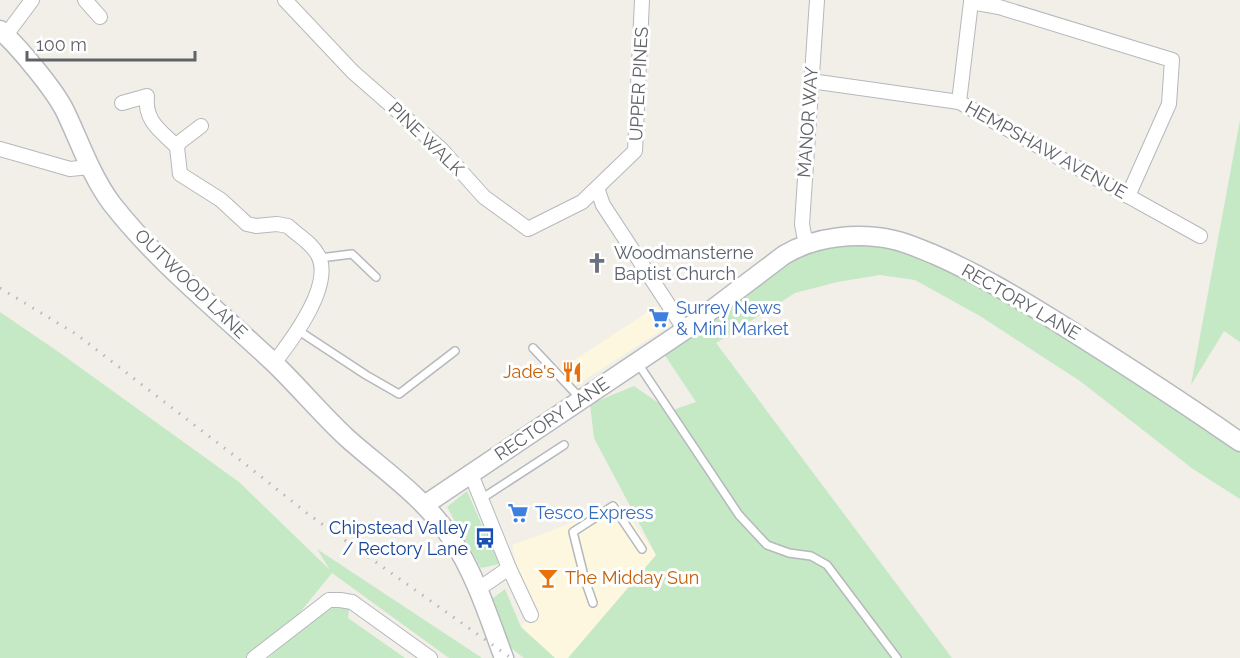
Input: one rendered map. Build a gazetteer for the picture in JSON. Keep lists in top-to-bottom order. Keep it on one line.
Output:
{"streets":{"main road":["OUTWOOD LANE","RECTORY LANE"],"street":["UPPER PINES","MANOR WAY","PINE WALK","HEMPSHAW AVENUE"]},"crossings":[["UPPER PINES","PINE WALK"],["MANOR WAY","HEMPSHAW AVENUE"],["MANOR WAY","RECTORY LANE"],["OUTWOOD LANE","RECTORY LANE"]],"places":{"church":["Woodmansterne Baptist Church"],"supermarket":["Surrey News & Mini Market","Tesco Express"],"restaurant":["Jade's"],"bus stop":["Chipstead Valley / Rectory Lane"],"bar":["The Midday Sun"]},"scale_bar":"100 m"}
